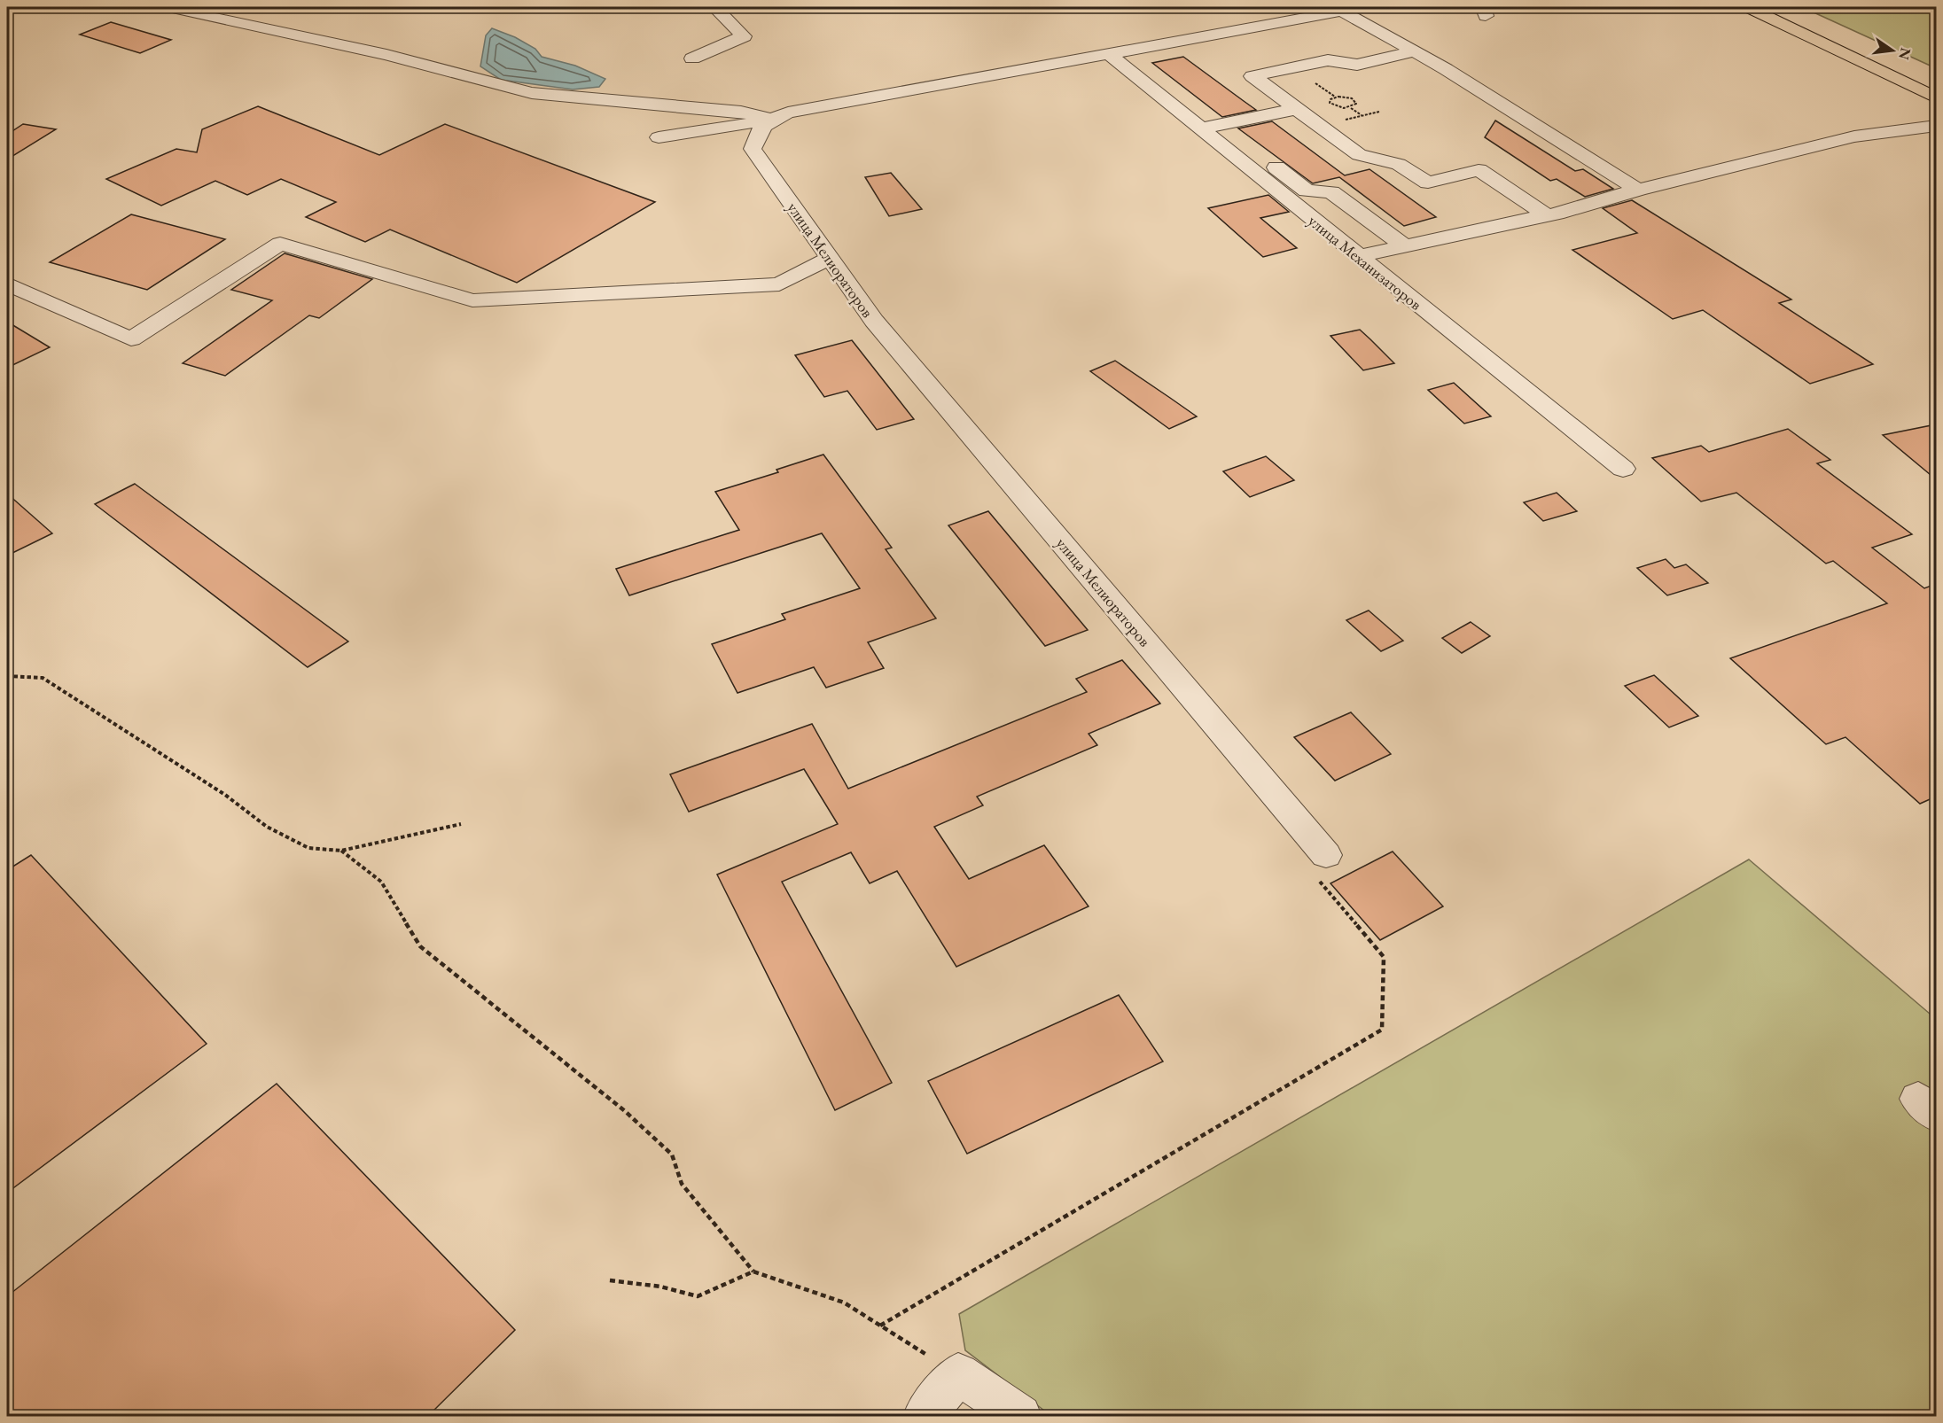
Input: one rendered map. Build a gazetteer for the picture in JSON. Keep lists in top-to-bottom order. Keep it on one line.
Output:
{"streets":{"street":["улица Мелиораторов","улица Механизаторов"]},"crossings":[["улица Мелиораторов","улица Механизаторов"]],"north":"right"}
